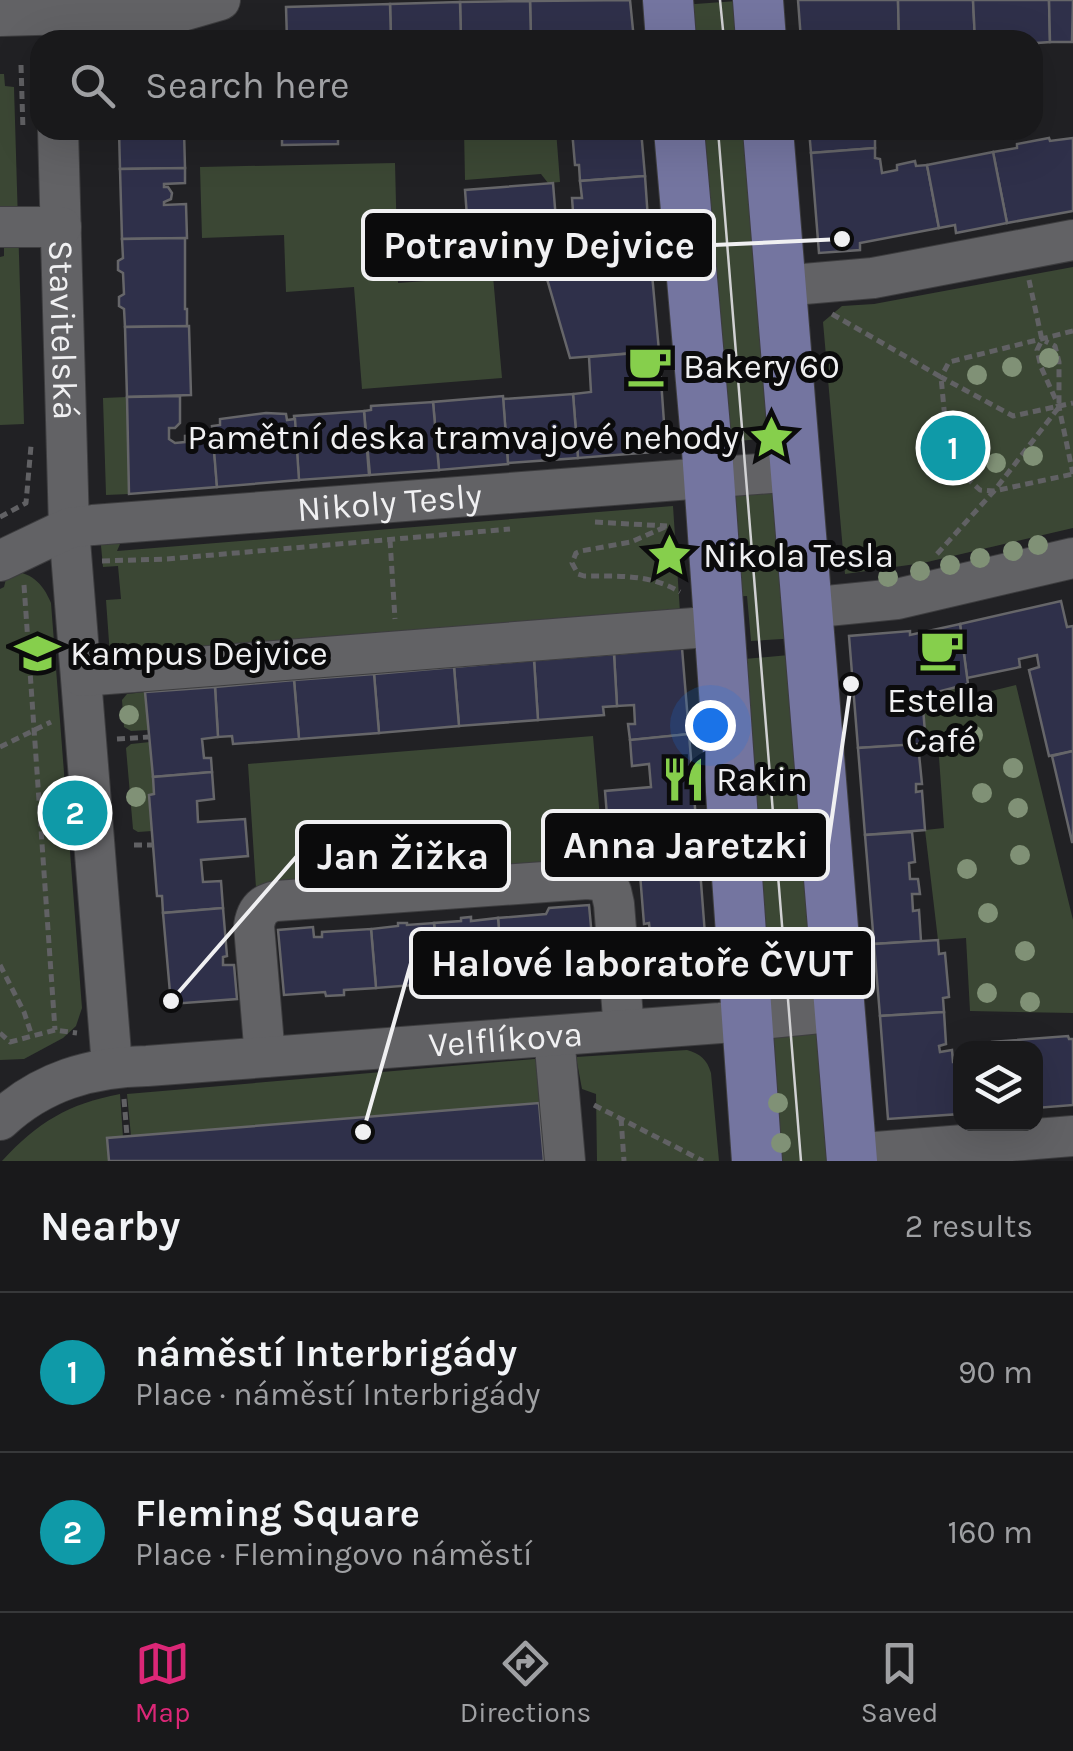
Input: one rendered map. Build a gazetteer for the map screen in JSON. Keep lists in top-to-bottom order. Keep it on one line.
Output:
{"streets":{"street":["Stavitelská","Nikoly Tesly","Velflíkova"]},"crossings":[["Stavitelská","Nikoly Tesly"],["Stavitelská","Velflíkova"]],"places":{"other":["Potraviny Dejvice","Anna Jaretzki","Jan Žižka","Halové laboratoře ČVUT"],"cafe":["Bakery 60","Estella Café"],"place":["Pamětní deska tramvajové nehody","Nikola Tesla"],"school or university":["Kampus Dejvice"],"restaurant":["Rakin"]},"page":{"search":"Search here","pins":["1","2"],"heading":["Nearby","2 results"],"list":[{"mark":"1","name":"náměstí Interbrigády","note":"Place · náměstí Interbrigády","value":"90 m"},{"mark":"2","name":"Fleming Square","note":"Place · Flemingovo náměstí","value":"160 m"}],"nav":["Map","Directions","Saved"]}}
